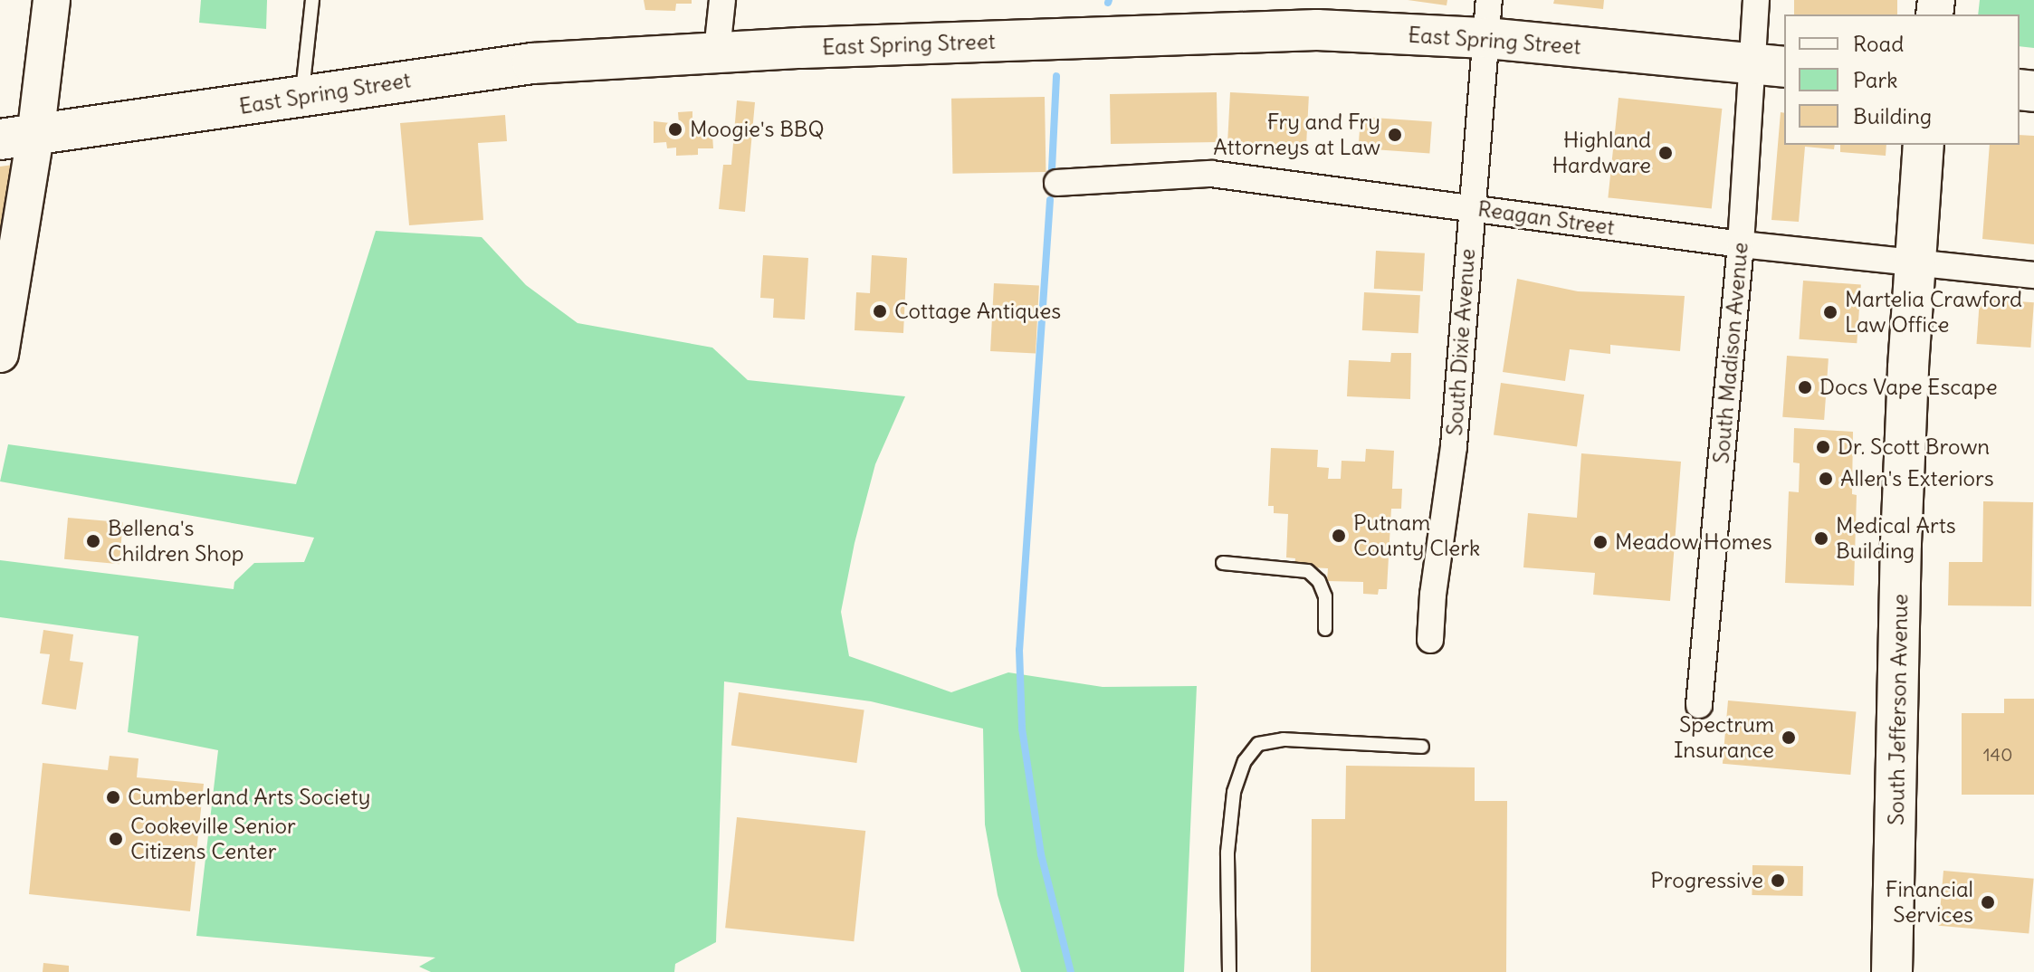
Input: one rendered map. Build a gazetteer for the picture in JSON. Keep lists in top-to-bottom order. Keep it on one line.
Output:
{"streets":{"main road":["East Spring Street","South Jefferson Avenue"],"street":["Reagan Street","South Dixie Avenue","South Madison Avenue"]},"crossings":[["East Spring Street","South Dixie Avenue"],["East Spring Street","South Madison Avenue"],["Reagan Street","South Dixie Avenue"],["Reagan Street","South Madison Avenue"],["Reagan Street","South Jefferson Avenue"]],"places":["Moogie's BBQ","Fry and Fry Attorneys at Law","Highland Hardware","Cottage Antiques","Martelia Crawford Law Office","Docs Vape Escape","Dr. Scott Brown","Allen's Exteriors","Putnam County Clerk","Medical Arts Building","Bellena's Children Shop","Meadow Homes","Spectrum Insurance","Cumberland Arts Society","Cookeville Senior Citizens Center","Progressive","Financial Services"],"house_numbers":["140"],"legend":["Road","Park","Building"]}
